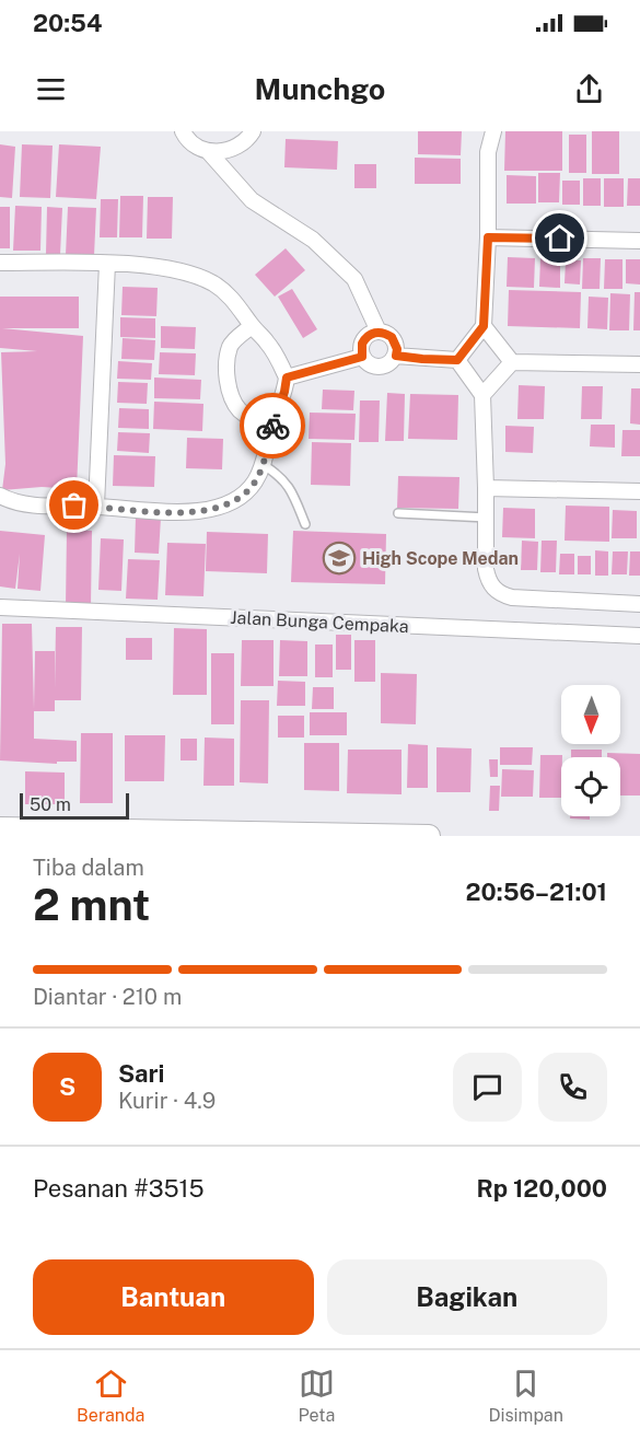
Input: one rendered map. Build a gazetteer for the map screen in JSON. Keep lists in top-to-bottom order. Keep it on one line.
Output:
{"streets":{"street":["Jalan Bunga Cempaka"]},"places":{"school or university":["High Scope Medan"]},"scale_bar":"50 m","north":"bottom","page":{"status":"20:54","header":"Munchgo","scale":"50 m","heading":["2 mnt","Tiba dalam","20:56–21:01"],"panel":["Sari","Kurir · 4.9","Pesanan #3515","Rp 120,000"],"bar":"Diantar · 210 m","round":"S","buttons":["Bantuan","Bagikan"],"tabs":["Beranda","Peta","Disimpan"]}}
